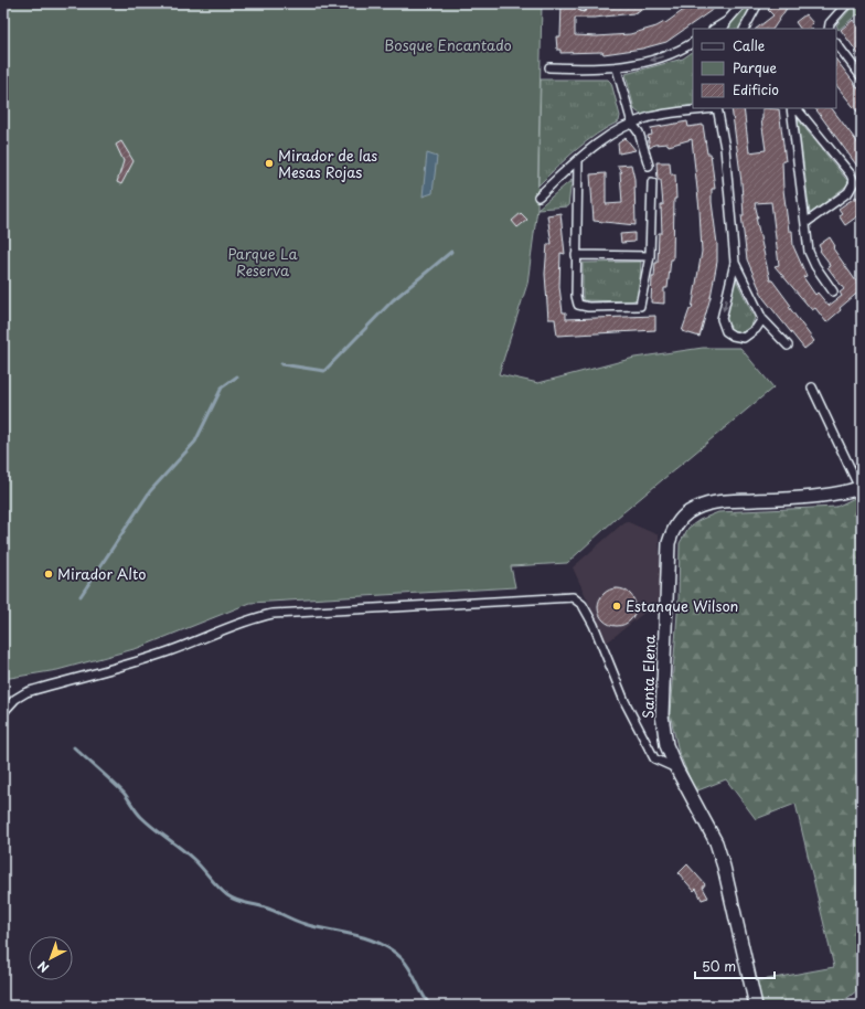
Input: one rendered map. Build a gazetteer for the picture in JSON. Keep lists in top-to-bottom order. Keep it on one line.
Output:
{"streets":{"street":["Santa Elena"]},"parks":["Bosque Encantado","Parque La Reserva"],"places":["Mirador de las Mesas Rojas","Mirador Alto","Estanque Wilson"],"legend":["Calle","Parque","Edificio"],"scale_bar":"50 m","north":"bottom left"}
